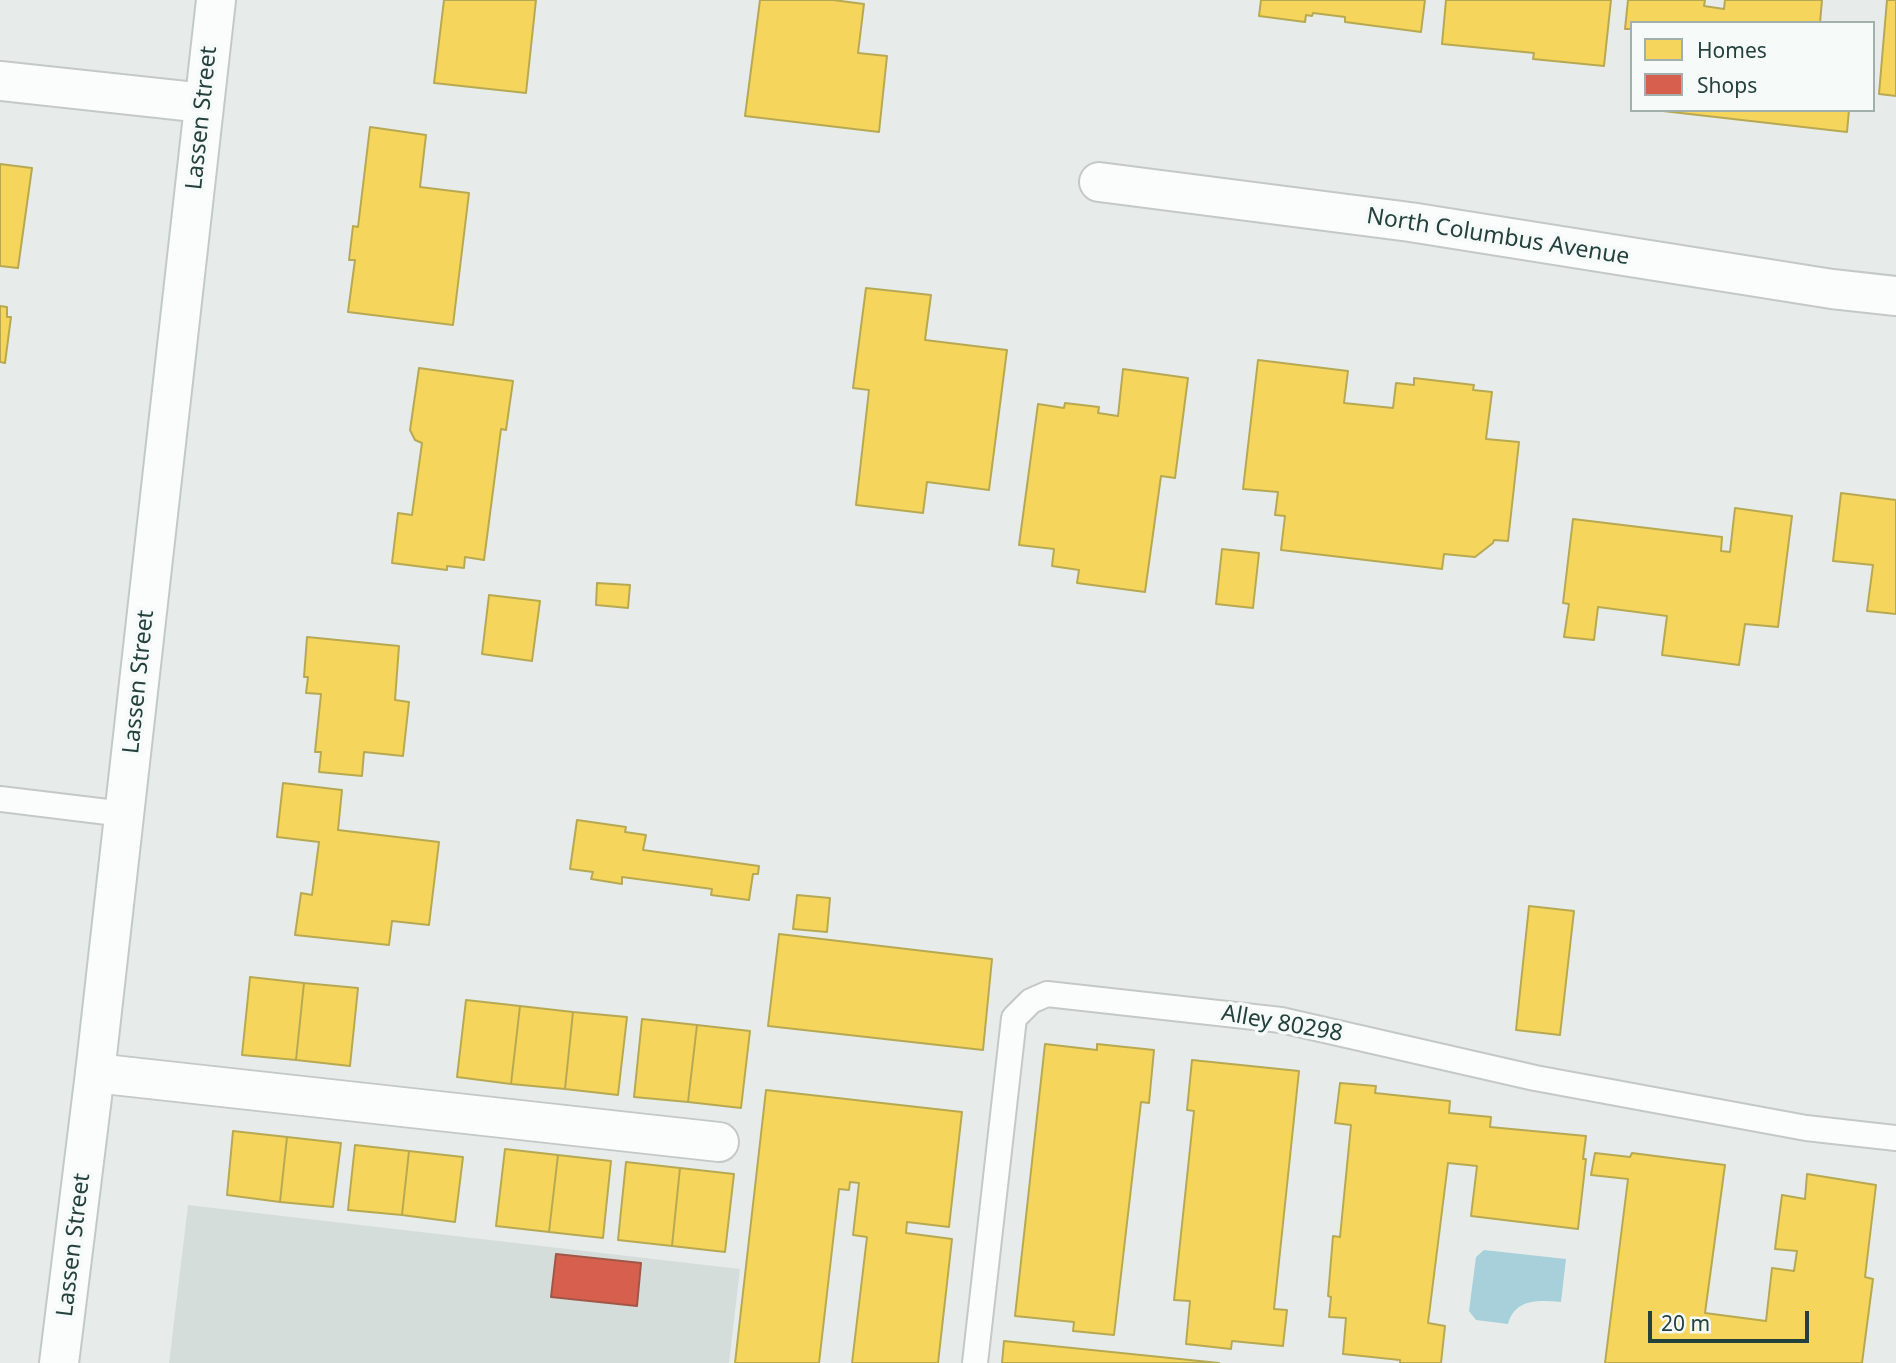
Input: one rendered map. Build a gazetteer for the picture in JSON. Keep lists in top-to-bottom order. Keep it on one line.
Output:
{"streets":{"street":["Lassen Street","North Columbus Avenue"],"lane":["Alley 80298"]},"legend":["Homes","Shops"],"scale_bar":"20 m"}
